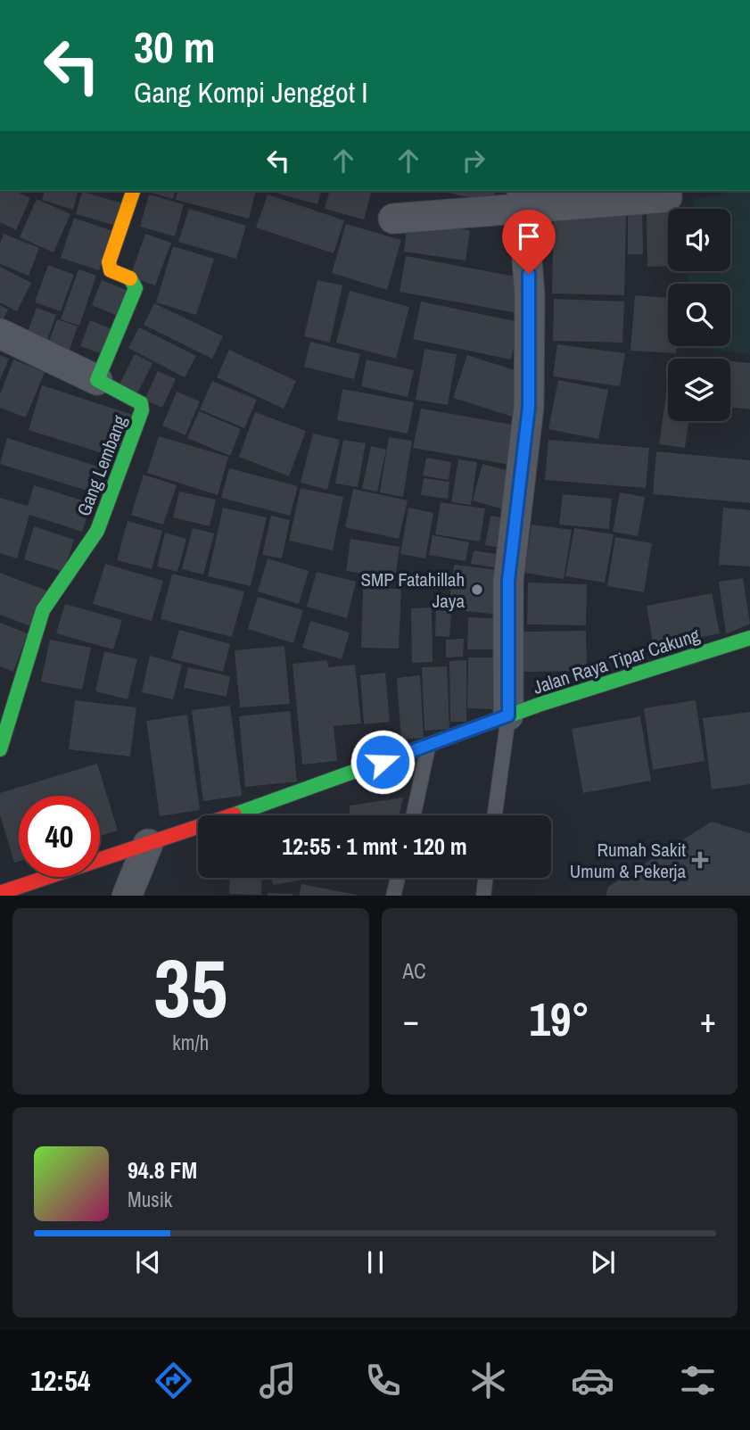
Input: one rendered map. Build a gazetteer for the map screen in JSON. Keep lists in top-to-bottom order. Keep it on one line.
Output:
{"streets":{"street":["Gang Lembang","Jalan Raya Tipar Cakung"]},"places":{"other":["SMP Fatahillah Jaya"],"health":["Rumah Sakit Umum & Pekerja"]},"page":{"turn":["30 m","Gang Kompi Jenggot I"],"limit":"40","trip":"12:55 · 1 mnt · 120 m","tile":[["35","km/h"],"AC"],"heat":["−","19°","+"],"song":["94.8 FM","Musik"],"tabs":"12:54"}}
